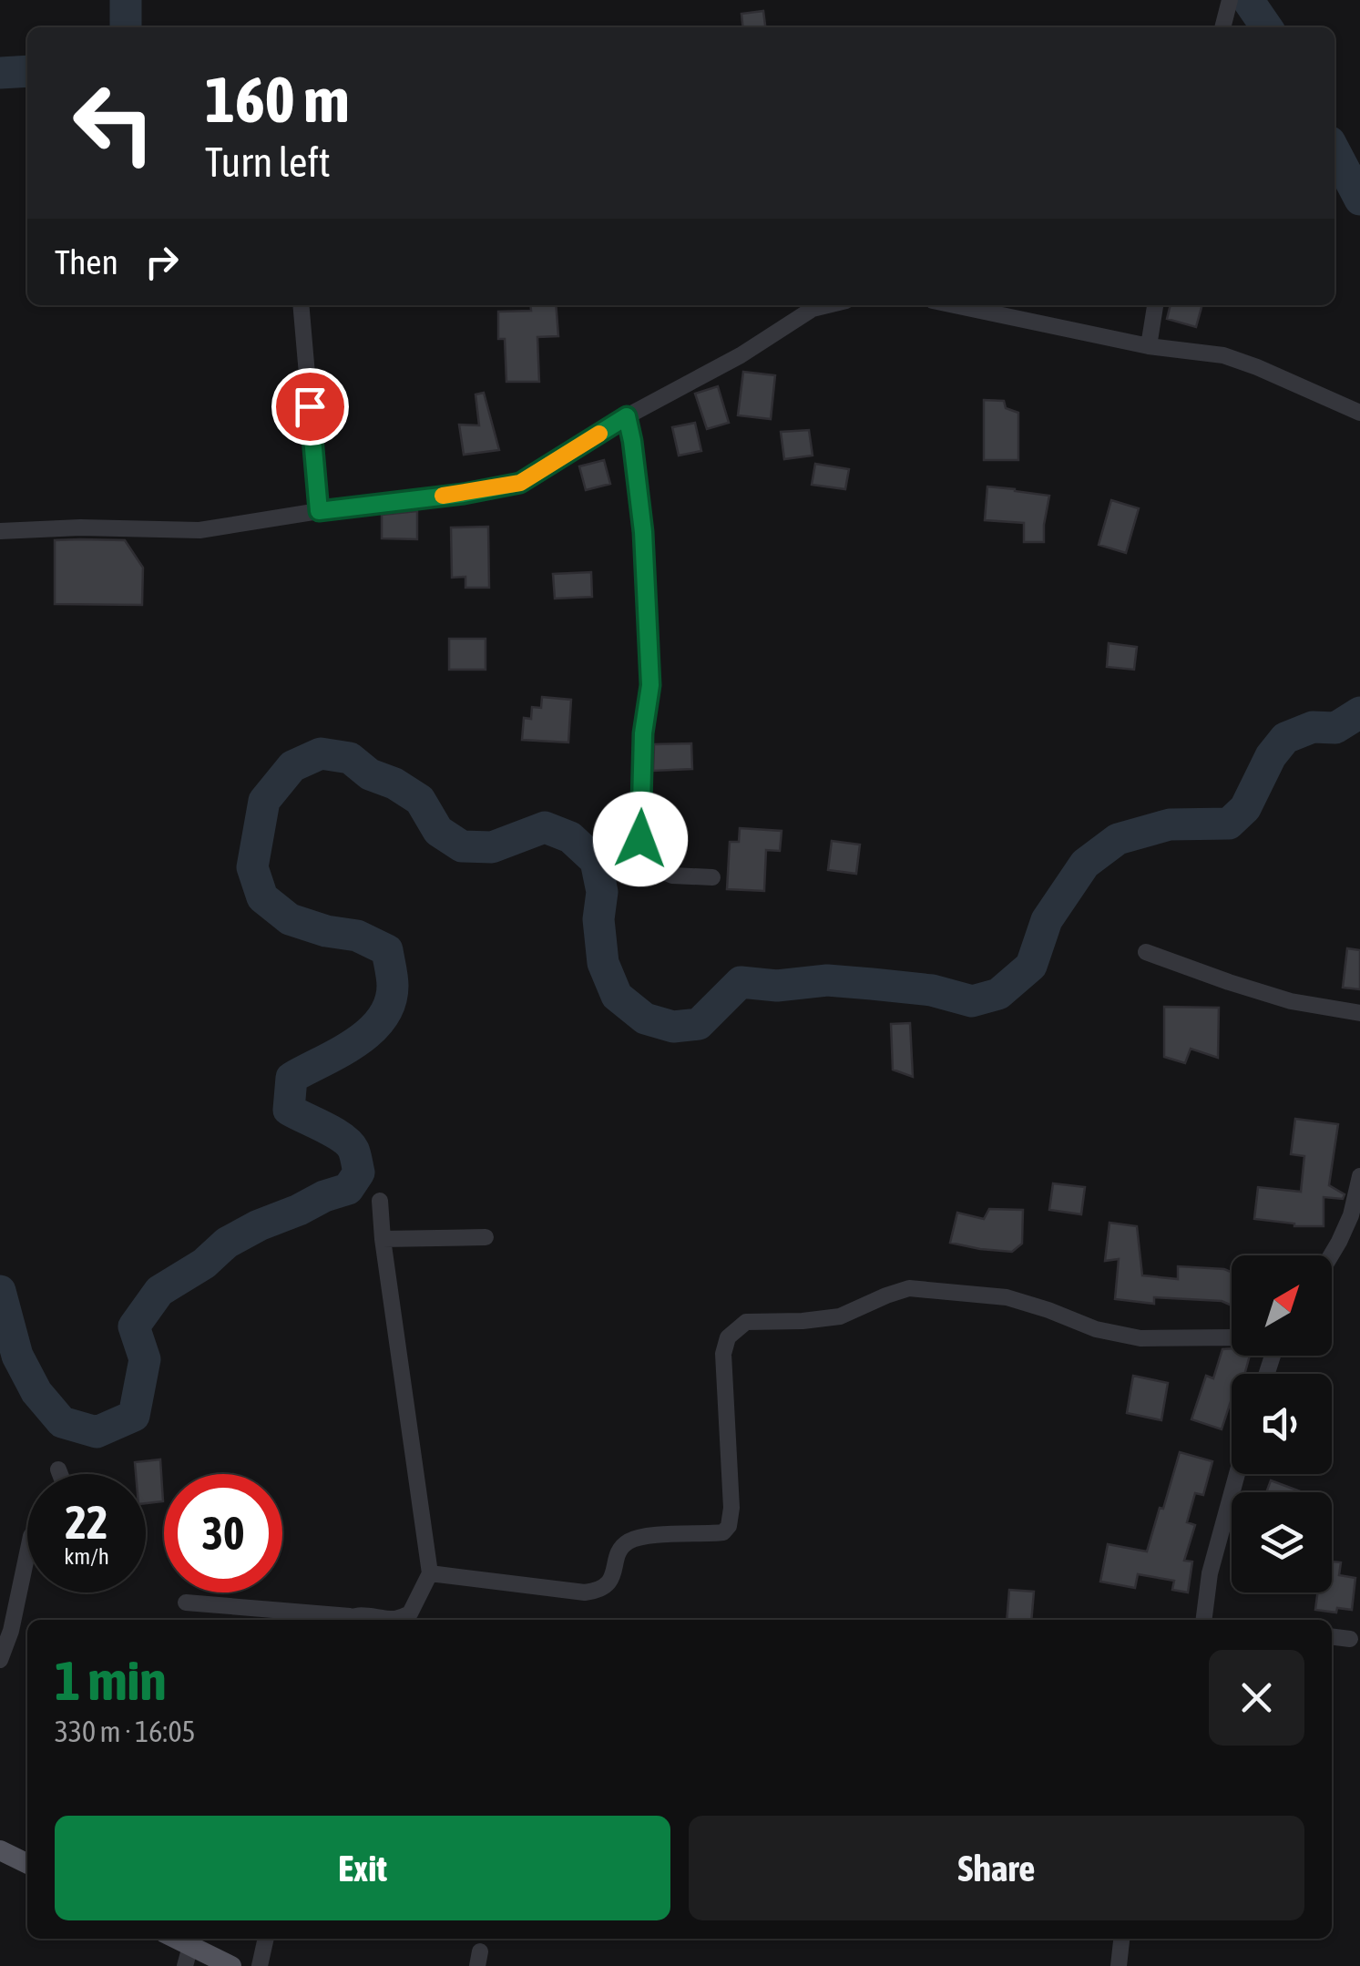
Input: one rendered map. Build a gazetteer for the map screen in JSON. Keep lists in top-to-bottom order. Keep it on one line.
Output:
{"north":"top right","page":{"turn":["160 m","Turn left"],"then":"Then","speed":"22 km/h","limit":"30","heading":["1 min","330 m · 16:05"],"buttons":["Exit","Share"]}}
